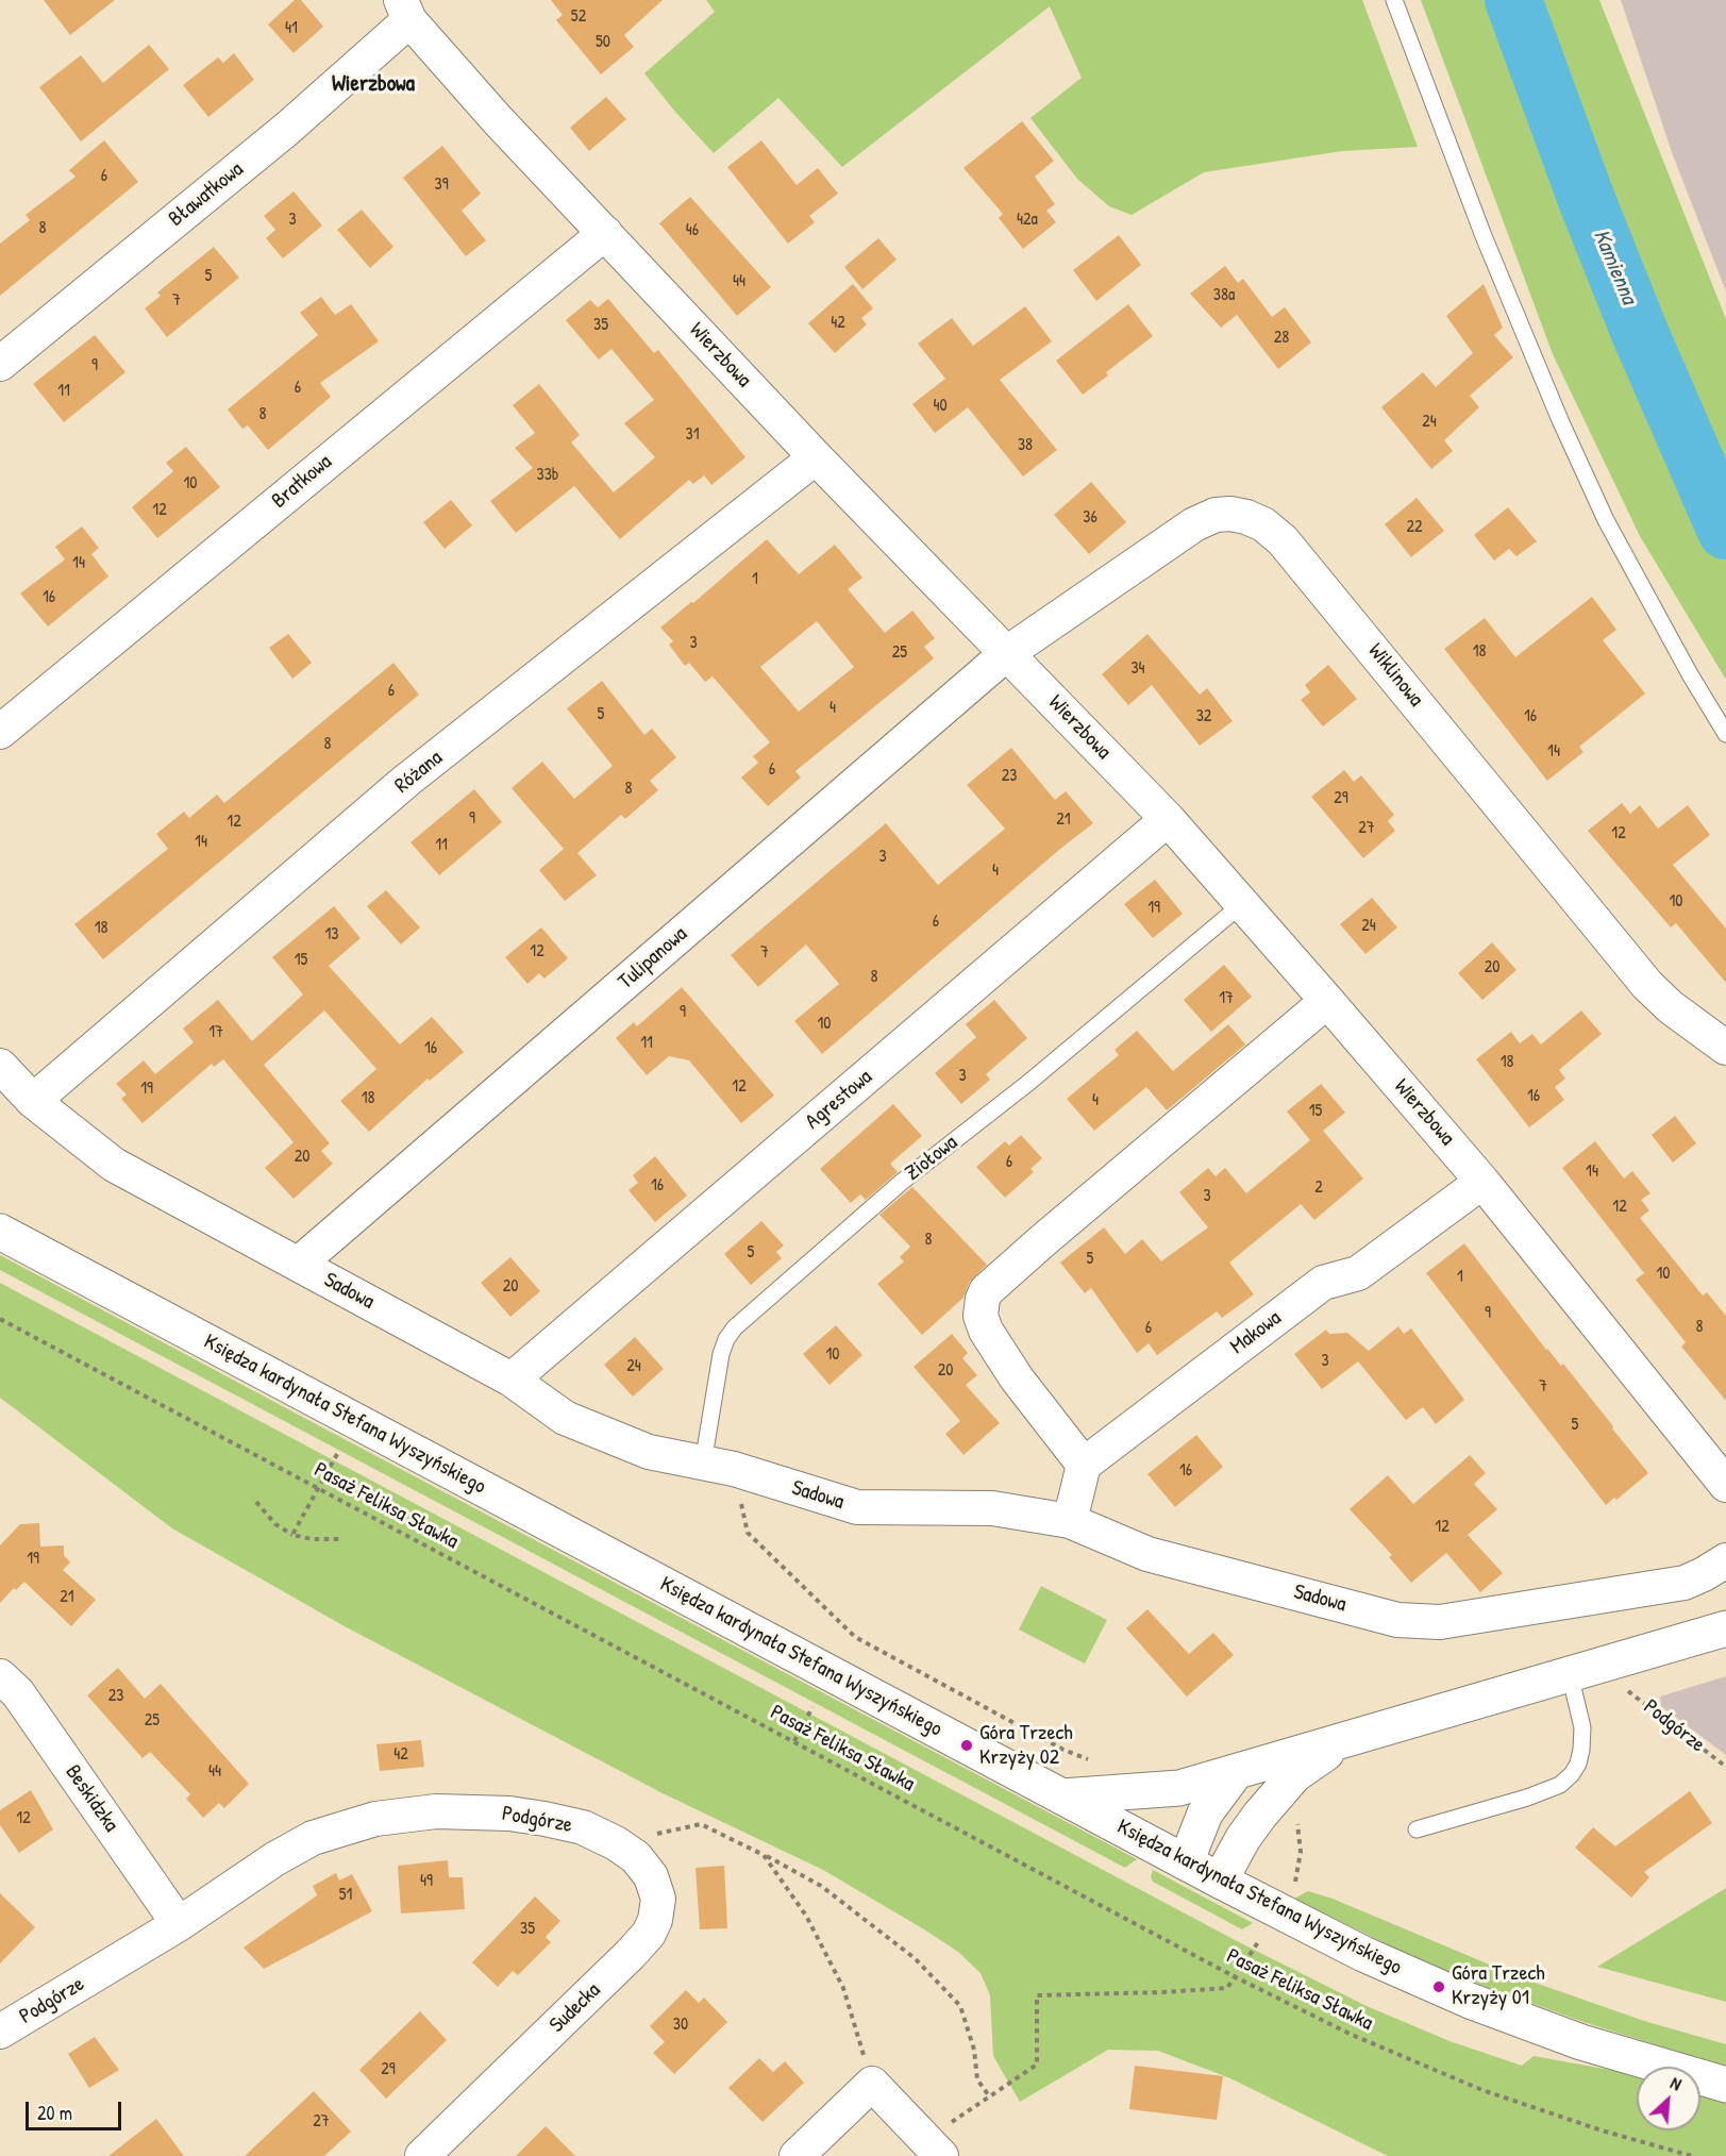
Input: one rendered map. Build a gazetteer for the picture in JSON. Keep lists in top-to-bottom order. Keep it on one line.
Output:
{"streets":{"main road":["Księdza kardynała Stefana Wyszyńskiego"],"street":["Bławatkowa","Wierzbowa","Bratkowa","Wiklinowa","Różana","Tulipanowa","Agrestowa","Sadowa","Makowa","Podgórze","Beskidzka","Sudecka"],"lane":["Ziołowa"],"path":["Pasaż Feliksa Sławka"]},"crossings":[["Bławatkowa","Wierzbowa"],["Wierzbowa","Bratkowa"],["Wierzbowa","Wiklinowa"],["Wierzbowa","Różana"],["Wierzbowa","Tulipanowa"],["Wierzbowa","Agrestowa"],["Wierzbowa","Ziołowa"],["Wierzbowa","Makowa"],["Wiklinowa","Tulipanowa"],["Różana","Sadowa"],["Tulipanowa","Sadowa"],["Agrestowa","Sadowa"],["Ziołowa","Sadowa"],["Podgórze","Beskidzka"],["Podgórze","Sudecka"]],"districts":["Wierzbowa"],"water":["Kamienna"],"places":["Góra Trzech Krzyży 02","Góra Trzech Krzyży 01"],"house_numbers":["52","41","50","6","39","3","42a","8","46","5","44","38a","7","42","35","28","9","6","11","40","8","24","31","38","33b","10","12","36","22","14","1","16","3","18","25","34","6","4","5","32","16","8","14","6","23","8","29","9","21","12","27","12","14","11","3","4","10","19","6","24","18","13","12","7","15","20","8","17","9","10","17","11","16","18","3","12","19","16","18","4","15","20","6","14","16","2","3","12","8","5","5","10","1","20","9","8","6","10","3","24","20","7","5","16","12","19","21","23","25","42","44","12","49","51","35","30","29","27"],"scale_bar":"20 m","north":"top right"}
